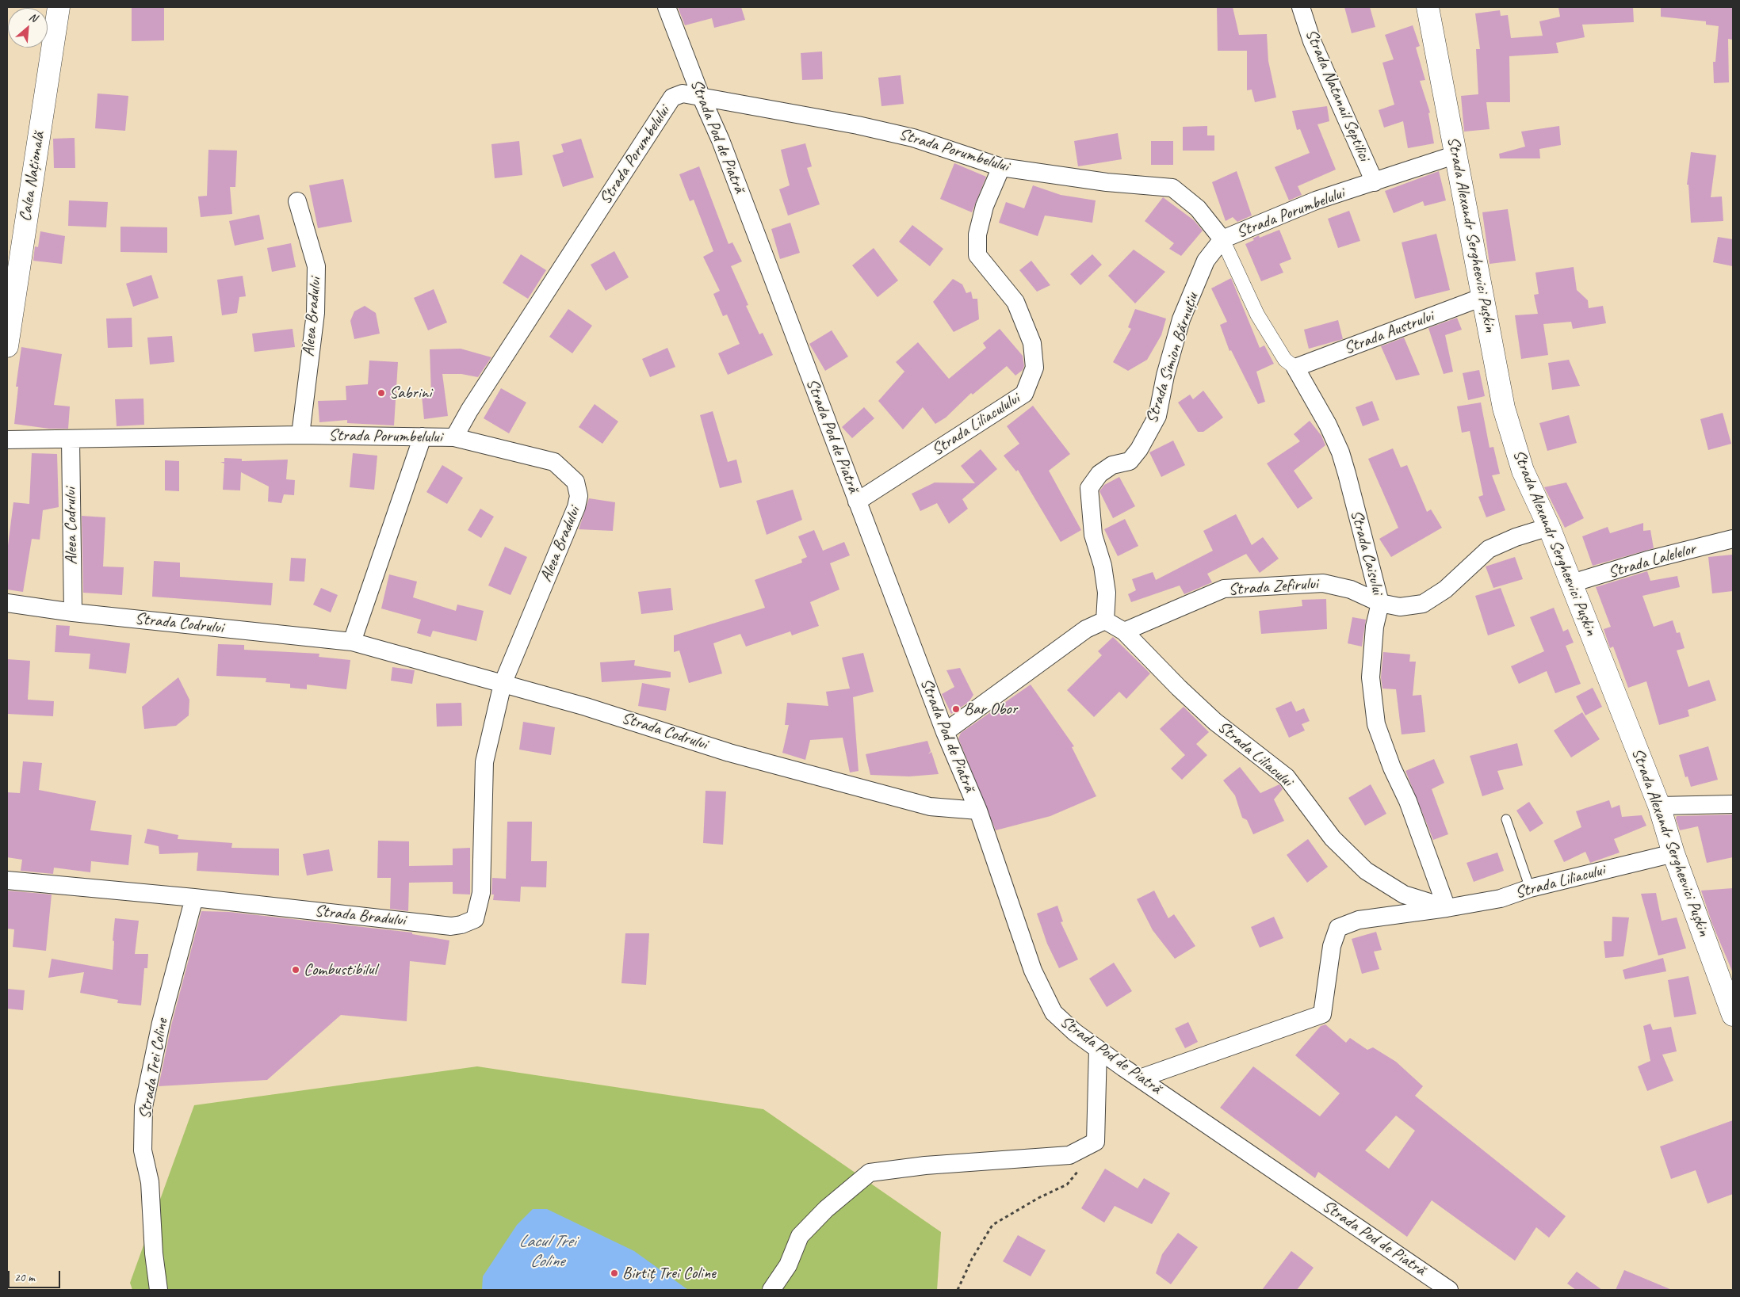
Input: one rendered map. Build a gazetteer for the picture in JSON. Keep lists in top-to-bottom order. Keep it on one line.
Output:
{"streets":{"street":["Strada Natanail Septilici","Strada Pod de Piatră","Strada Porumbelului","Calea Națională","Strada Alexandr Sergheevici Pușkin","Aleea Bradului","Strada Austrului","Strada Simion Bărnuțiu","Strada Liliaculului","Aleea Codrului","Strada Caisului","Strada Lalelelor","Strada Zefirului","Strada Codrului","Strada Liliacului","Strada Bradului","Strada Trei Coline"]},"crossings":[["Strada Natanail Septilici","Strada Porumbelului"],["Strada Pod de Piatră","Strada Porumbelului"],["Strada Pod de Piatră","Strada Liliaculului"],["Strada Pod de Piatră","Strada Codrului"],["Strada Pod de Piatră","Strada Liliacului"],["Strada Porumbelului","Strada Alexandr Sergheevici Pușkin"],["Strada Porumbelului","Aleea Bradului"],["Strada Porumbelului","Strada Simion Bărnuțiu"],["Strada Porumbelului","Strada Liliaculului"],["Strada Porumbelului","Aleea Codrului"],["Strada Porumbelului","Strada Caisului"],["Strada Alexandr Sergheevici Pușkin","Strada Austrului"],["Strada Alexandr Sergheevici Pușkin","Strada Lalelelor"],["Strada Alexandr Sergheevici Pușkin","Strada Zefirului"],["Strada Alexandr Sergheevici Pușkin","Strada Liliacului"],["Aleea Bradului","Strada Codrului"],["Aleea Bradului","Strada Bradului"],["Strada Austrului","Strada Caisului"],["Strada Simion Bărnuțiu","Strada Caisului"],["Aleea Codrului","Strada Codrului"],["Strada Caisului","Strada Zefirului"],["Strada Caisului","Strada Liliacului"],["Strada Zefirului","Strada Liliacului"],["Strada Codrului","Strada Bradului"],["Strada Bradului","Strada Trei Coline"]],"water":["Lacul Trei Coline"],"places":["Sabrini","Bar Obor","Combustibilul","Birtiț Trei Coline"],"scale_bar":"20 m","north":"top right"}
